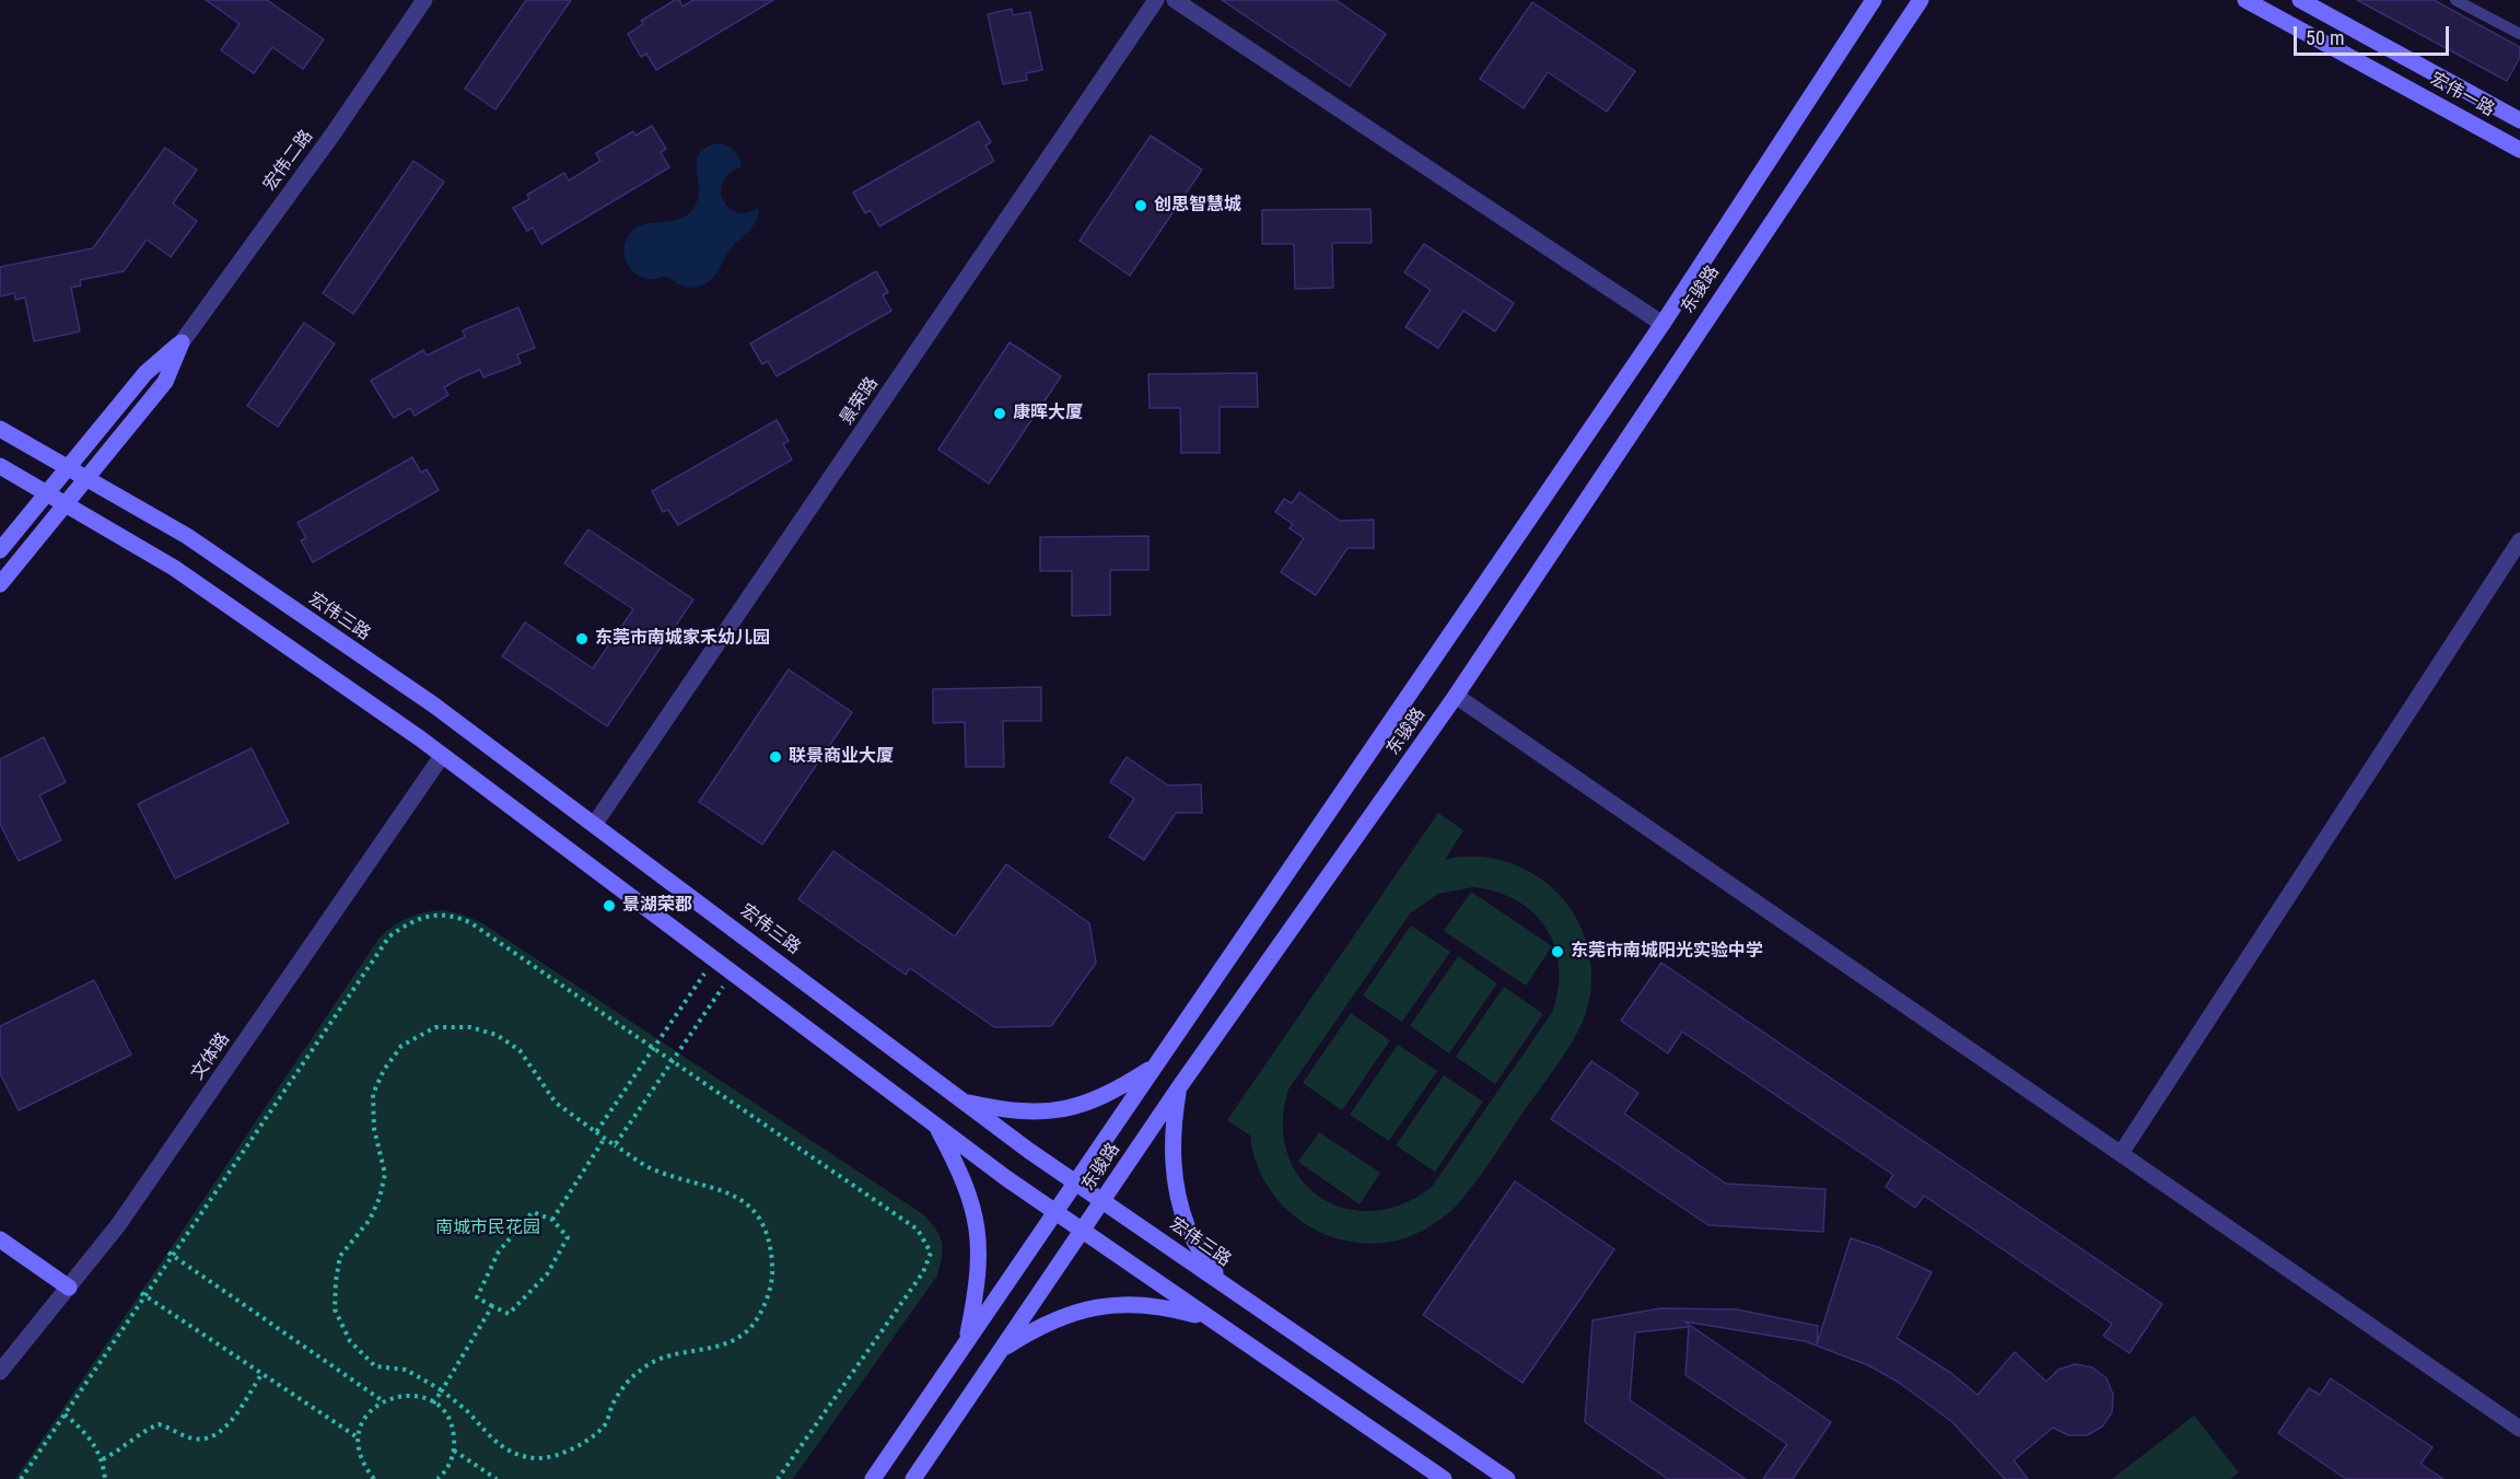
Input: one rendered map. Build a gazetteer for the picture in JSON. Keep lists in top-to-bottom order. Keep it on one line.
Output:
{"streets":{"street":["宏伟一路","宏伟二路","东骏路","景荣路","宏伟三路","文体路"]},"crossings":[["宏伟二路","宏伟三路"],["东骏路","宏伟三路"],["景荣路","宏伟三路"]],"parks":["南城市民花园"],"places":["创思智慧城","康晖大厦","东莞市南城家禾幼儿园","联景商业大厦","景湖荣郡","东莞市南城阳光实验中学"],"scale_bar":"50 m"}
